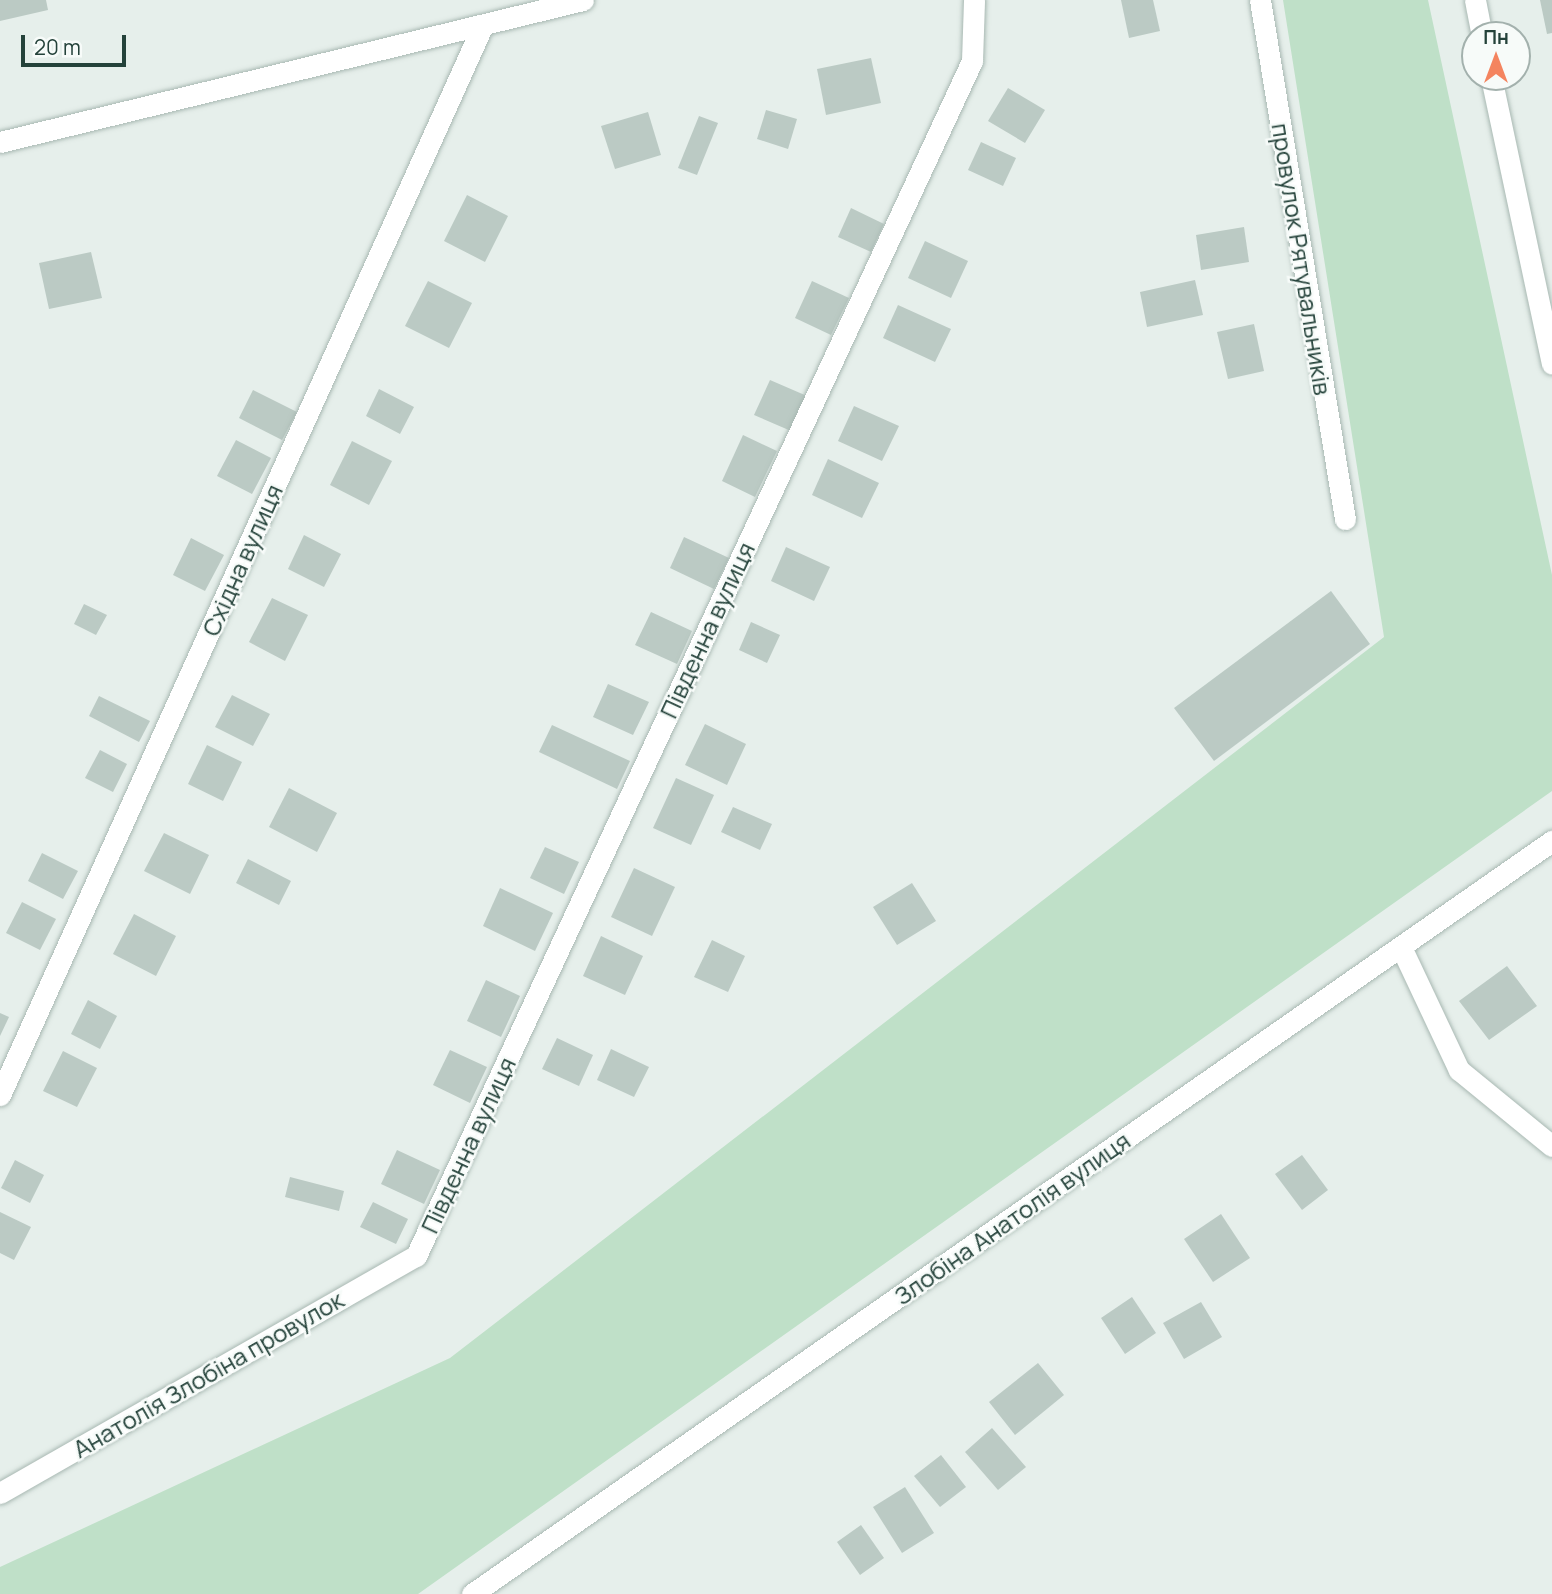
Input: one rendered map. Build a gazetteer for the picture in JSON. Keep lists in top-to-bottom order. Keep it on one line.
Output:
{"streets":{"street":["провулок Рятувальників","Східна вулиця","Південна вулиця","Злобіна Анатолія вулиця","Анатолія Злобіна провулок"]},"crossings":[["Південна вулиця","Анатолія Злобіна провулок"]],"scale_bar":"20 m","north":"top"}
